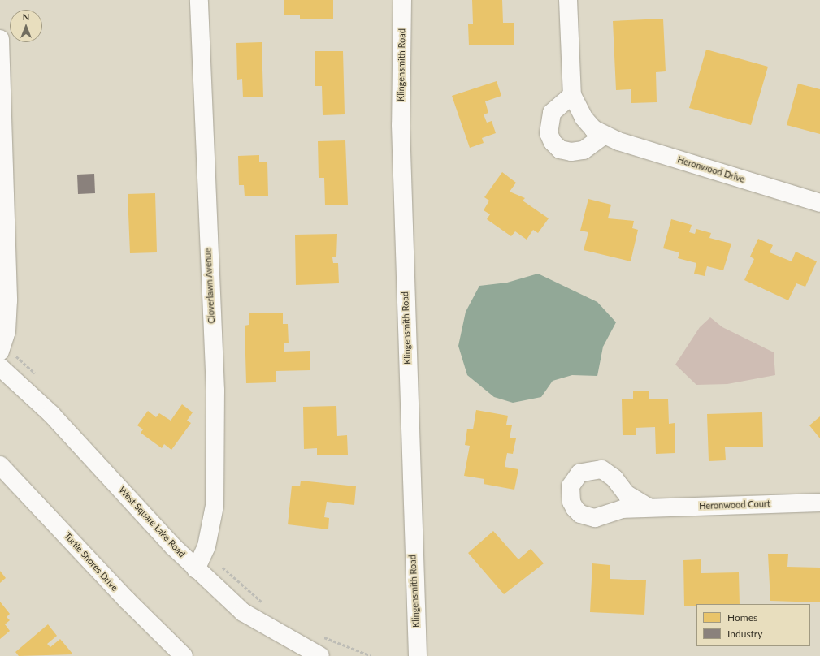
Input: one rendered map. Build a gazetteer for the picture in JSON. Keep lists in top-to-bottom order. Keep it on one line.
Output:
{"streets":{"street":["Klingensmith Road","Heronwood Drive","Cloverlawn Avenue","Heronwood Court","West Square Lake Road","Turtle Shores Drive"]},"crossings":[["Cloverlawn Avenue","West Square Lake Road"]],"legend":["Homes","Industry"],"north":"top"}
